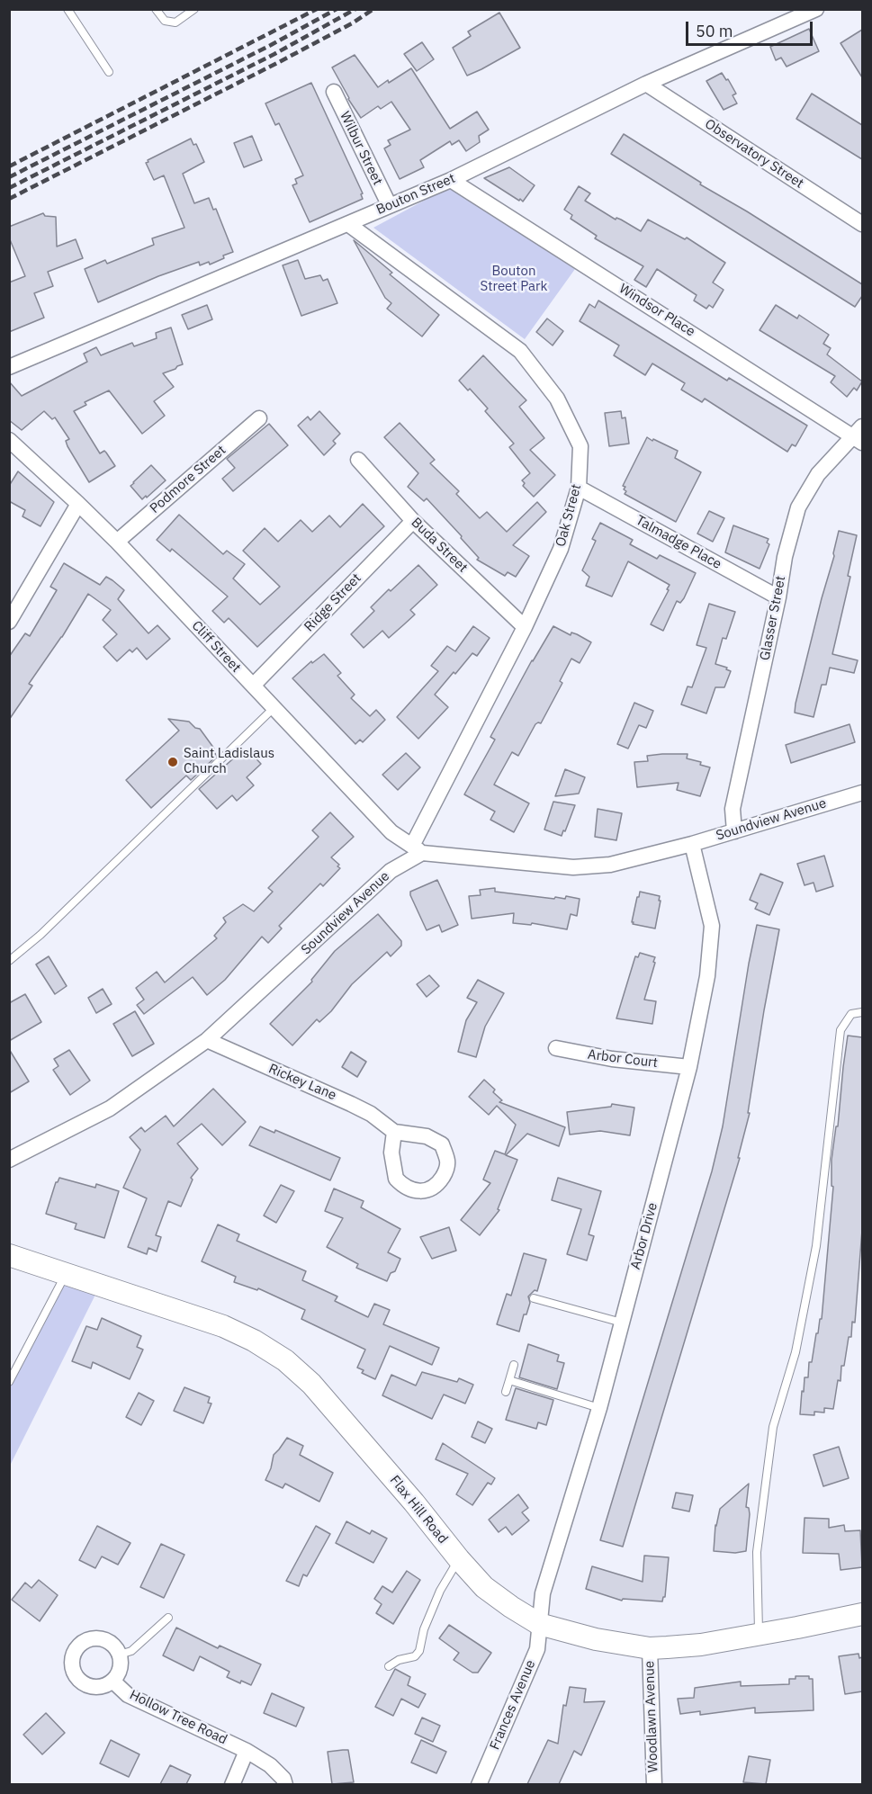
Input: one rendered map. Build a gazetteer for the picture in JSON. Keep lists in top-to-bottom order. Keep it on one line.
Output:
{"streets":{"main road":["Flax Hill Road"],"street":["Wilbur Street","Observatory Street","Bouton Street","Windsor Place","Podmore Street","Oak Street","Talmadge Place","Buda Street","Ridge Street","Glasser Street","Cliff Street","Soundview Avenue","Arbor Court","Rickey Lane","Arbor Drive","Frances Avenue","Woodlawn Avenue","Hollow Tree Road"]},"crossings":[["Wilbur Street","Bouton Street"],["Observatory Street","Bouton Street"],["Bouton Street","Windsor Place"],["Bouton Street","Oak Street"],["Windsor Place","Glasser Street"],["Podmore Street","Cliff Street"],["Oak Street","Talmadge Place"],["Oak Street","Buda Street"],["Oak Street","Cliff Street"],["Oak Street","Soundview Avenue"],["Talmadge Place","Glasser Street"],["Buda Street","Ridge Street"],["Ridge Street","Cliff Street"],["Glasser Street","Soundview Avenue"],["Cliff Street","Soundview Avenue"],["Soundview Avenue","Rickey Lane"],["Soundview Avenue","Arbor Drive"],["Arbor Court","Arbor Drive"],["Arbor Drive","Flax Hill Road"],["Arbor Drive","Frances Avenue"],["Flax Hill Road","Frances Avenue"],["Flax Hill Road","Woodlawn Avenue"]],"parks":["Bouton Street Park"],"places":["Saint Ladislaus Church"],"scale_bar":"50 m"}
